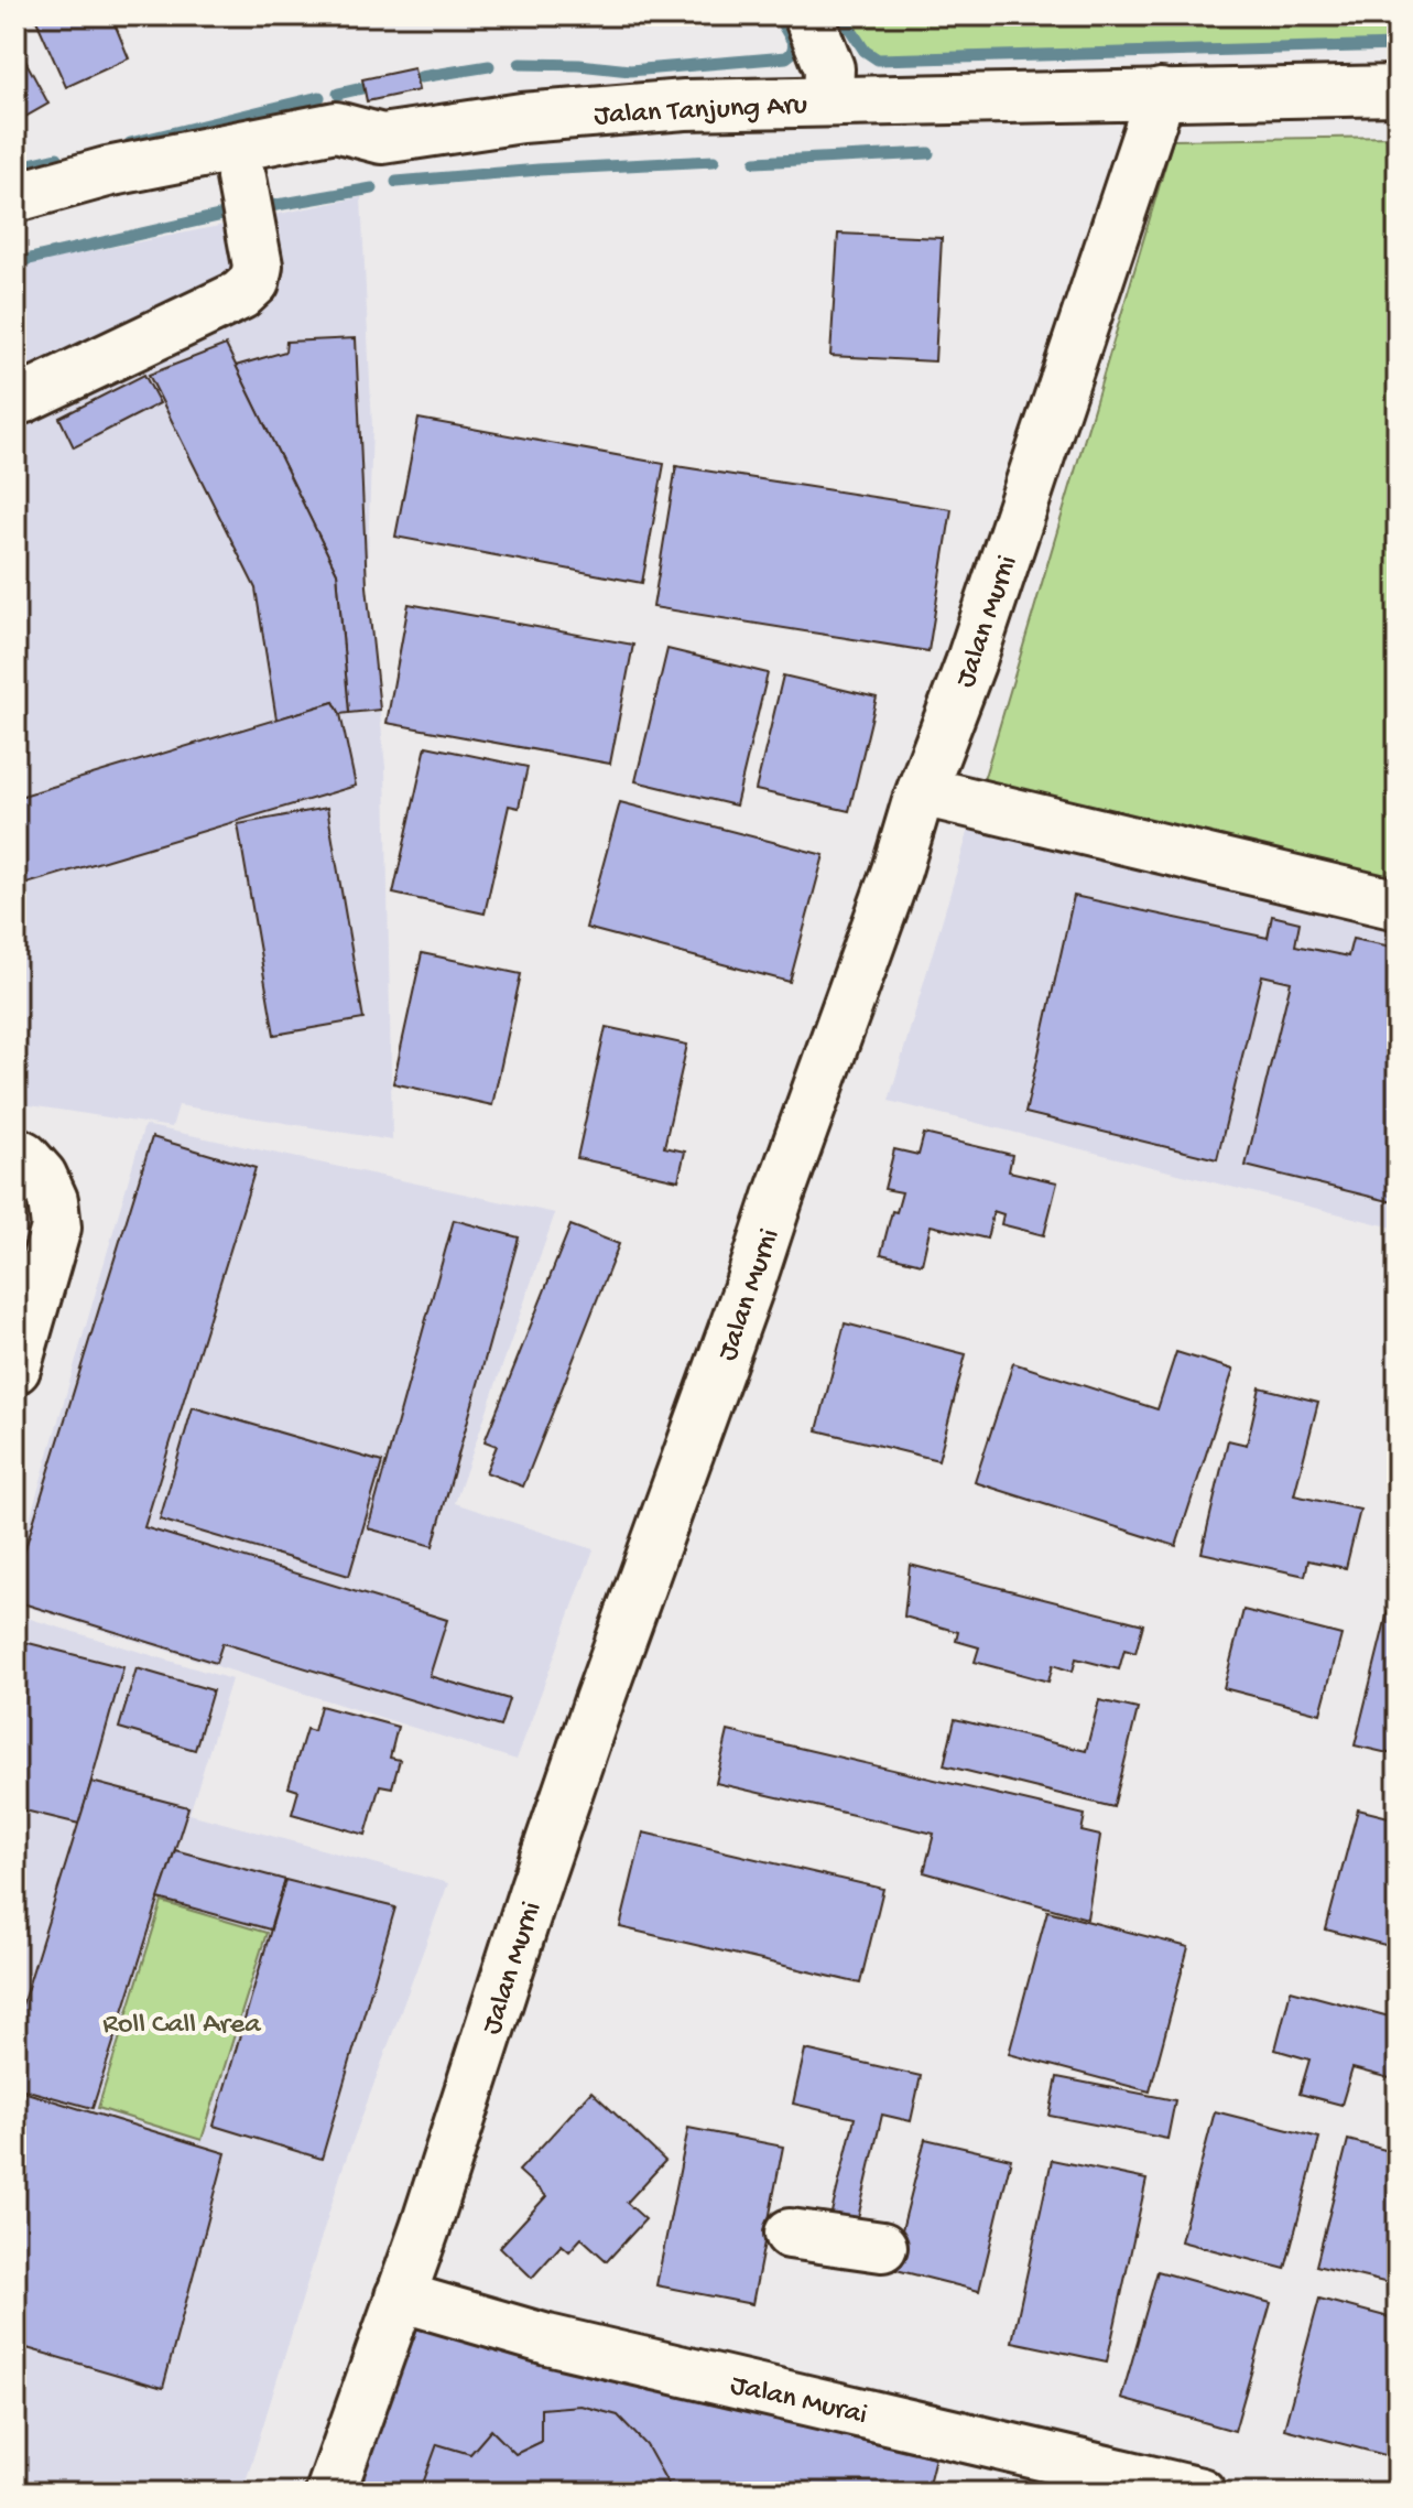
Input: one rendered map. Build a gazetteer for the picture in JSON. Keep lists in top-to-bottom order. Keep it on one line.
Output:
{"streets":{"street":["Jalan Tanjung Aru","Jalan Murni","Jalan Murai"]},"crossings":[["Jalan Tanjung Aru","Jalan Murni"],["Jalan Murni","Jalan Murai"]],"parks":["Roll Call Area"]}
